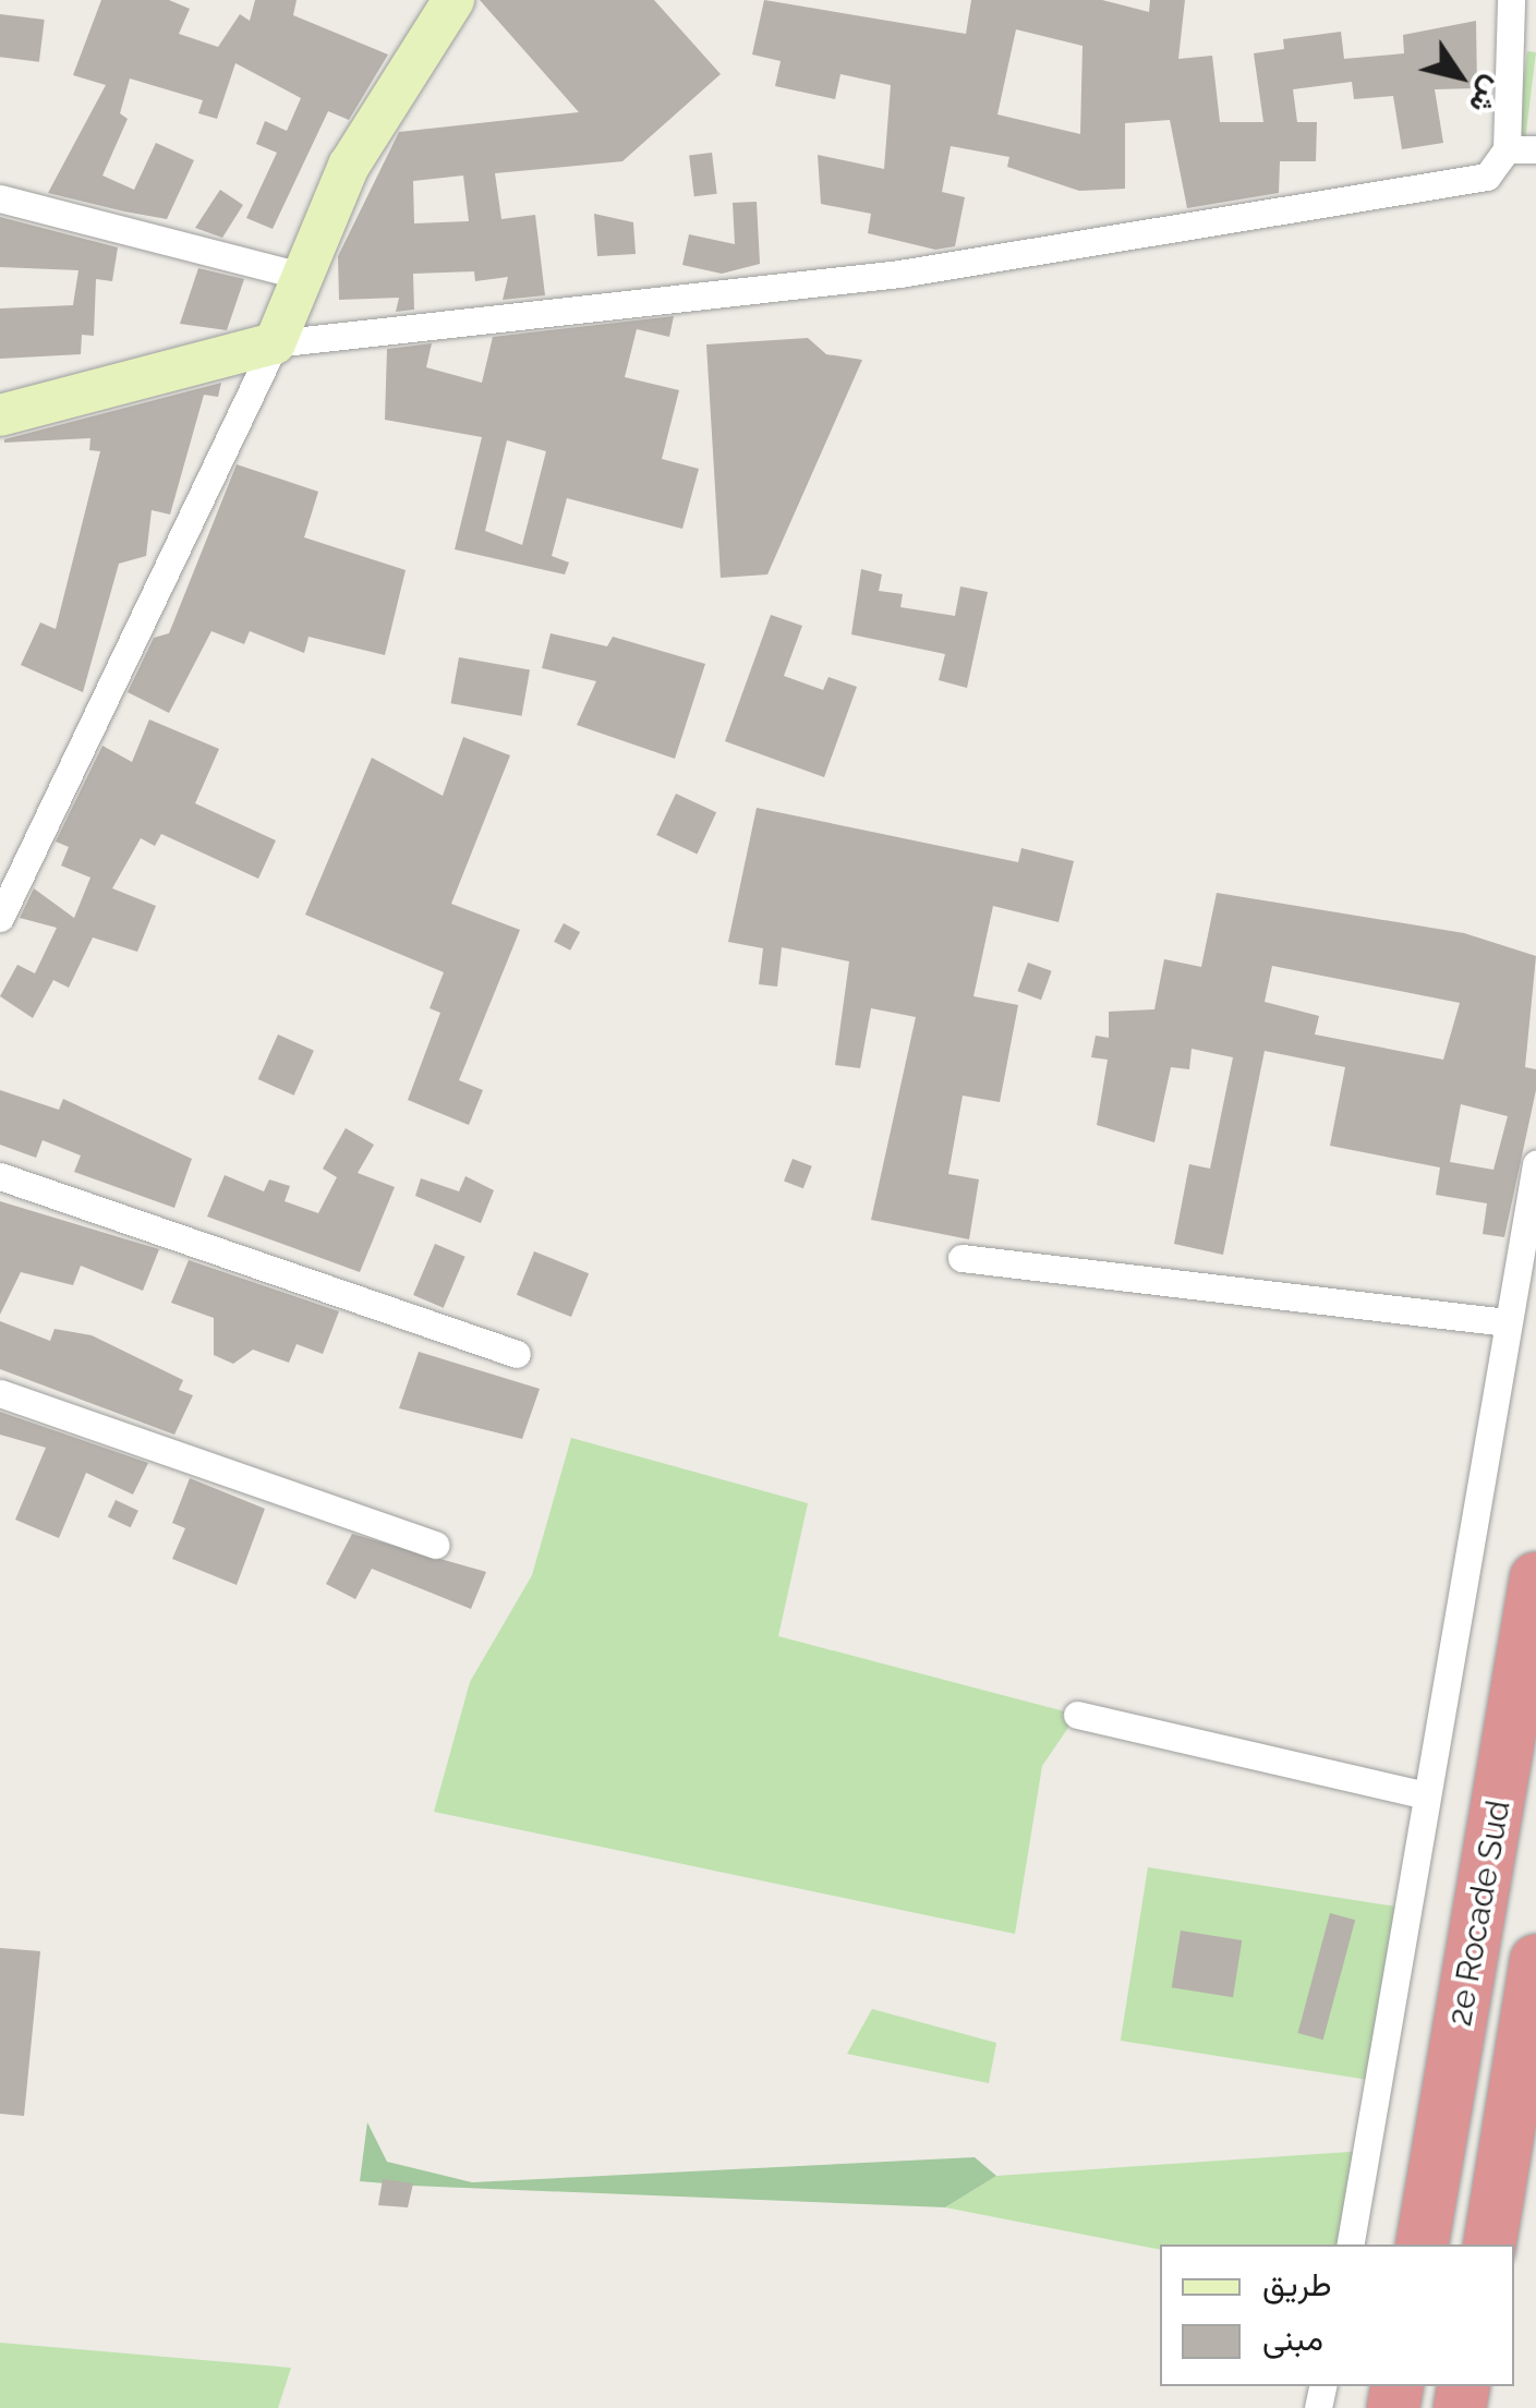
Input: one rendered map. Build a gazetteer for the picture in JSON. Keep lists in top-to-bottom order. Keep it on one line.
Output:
{"streets":{"highway":["2e Rocade Sud"]},"legend":["طريق","مبنى"],"north":"bottom right"}
